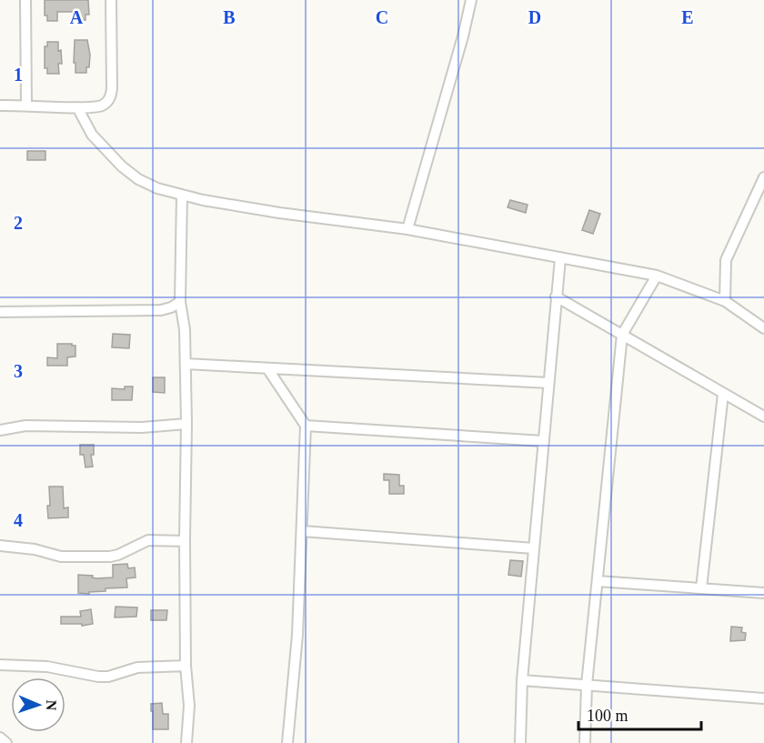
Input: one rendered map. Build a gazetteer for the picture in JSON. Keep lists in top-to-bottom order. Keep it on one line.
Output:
{"scale_bar":"100 m","north":"right","grid":{"columns":["A","B","C","D","E"],"rows":["1","2","3","4"]}}
